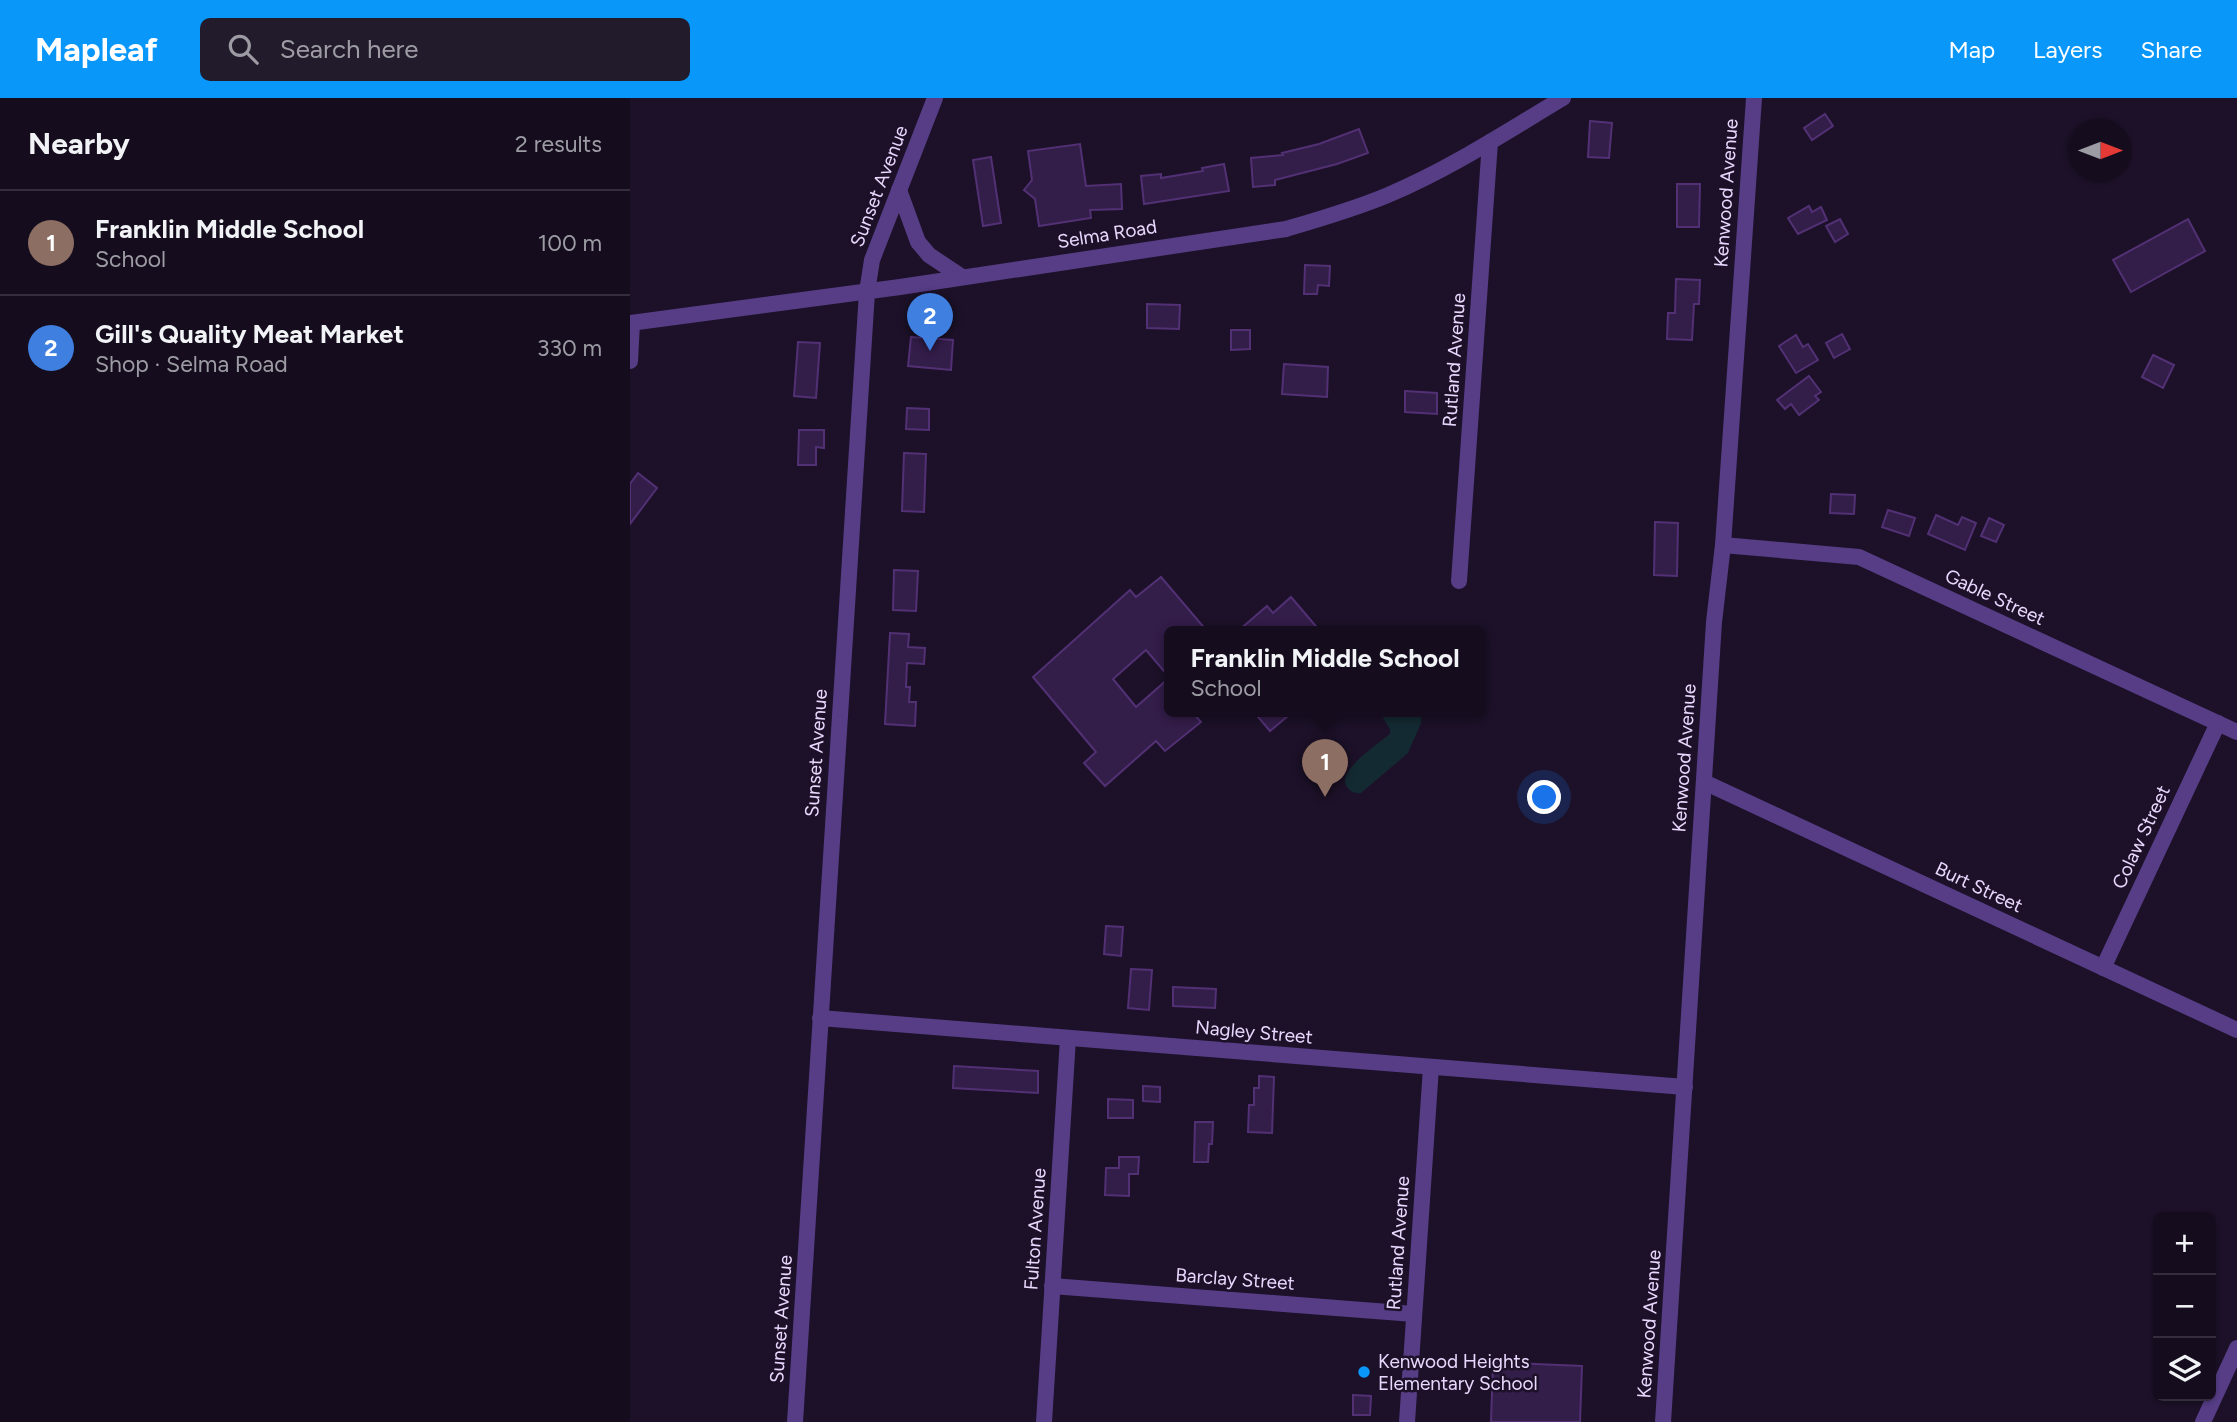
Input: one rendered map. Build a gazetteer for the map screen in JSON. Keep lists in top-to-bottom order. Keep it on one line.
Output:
{"streets":{"street":["Sunset Avenue","Kenwood Avenue","Selma Road","Rutland Avenue","Gable Street","Colaw Street","Burt Street","Nagley Street","Fulton Avenue","Barclay Street"]},"crossings":[["Sunset Avenue","Selma Road"],["Sunset Avenue","Nagley Street"],["Kenwood Avenue","Gable Street"],["Kenwood Avenue","Burt Street"],["Kenwood Avenue","Nagley Street"],["Selma Road","Rutland Avenue"],["Rutland Avenue","Nagley Street"],["Rutland Avenue","Barclay Street"],["Gable Street","Colaw Street"],["Colaw Street","Burt Street"],["Nagley Street","Fulton Avenue"],["Fulton Avenue","Barclay Street"]],"places":["Kenwood Heights Elementary School"],"north":"right","page":{"header":"Mapleaf","search":"Search here","nav":["Map","Layers","Share"],"heading":["Nearby","2 results"],"list":[{"mark":"1","name":"Franklin Middle School","note":"School","value":"100 m"},{"mark":"2","name":"Gill's Quality Meat Market","note":"Shop · Selma Road","value":"330 m"}],"pins":["2","1"],"popup":["Franklin Middle School","School"],"map_buttons":["+","−"]}}
